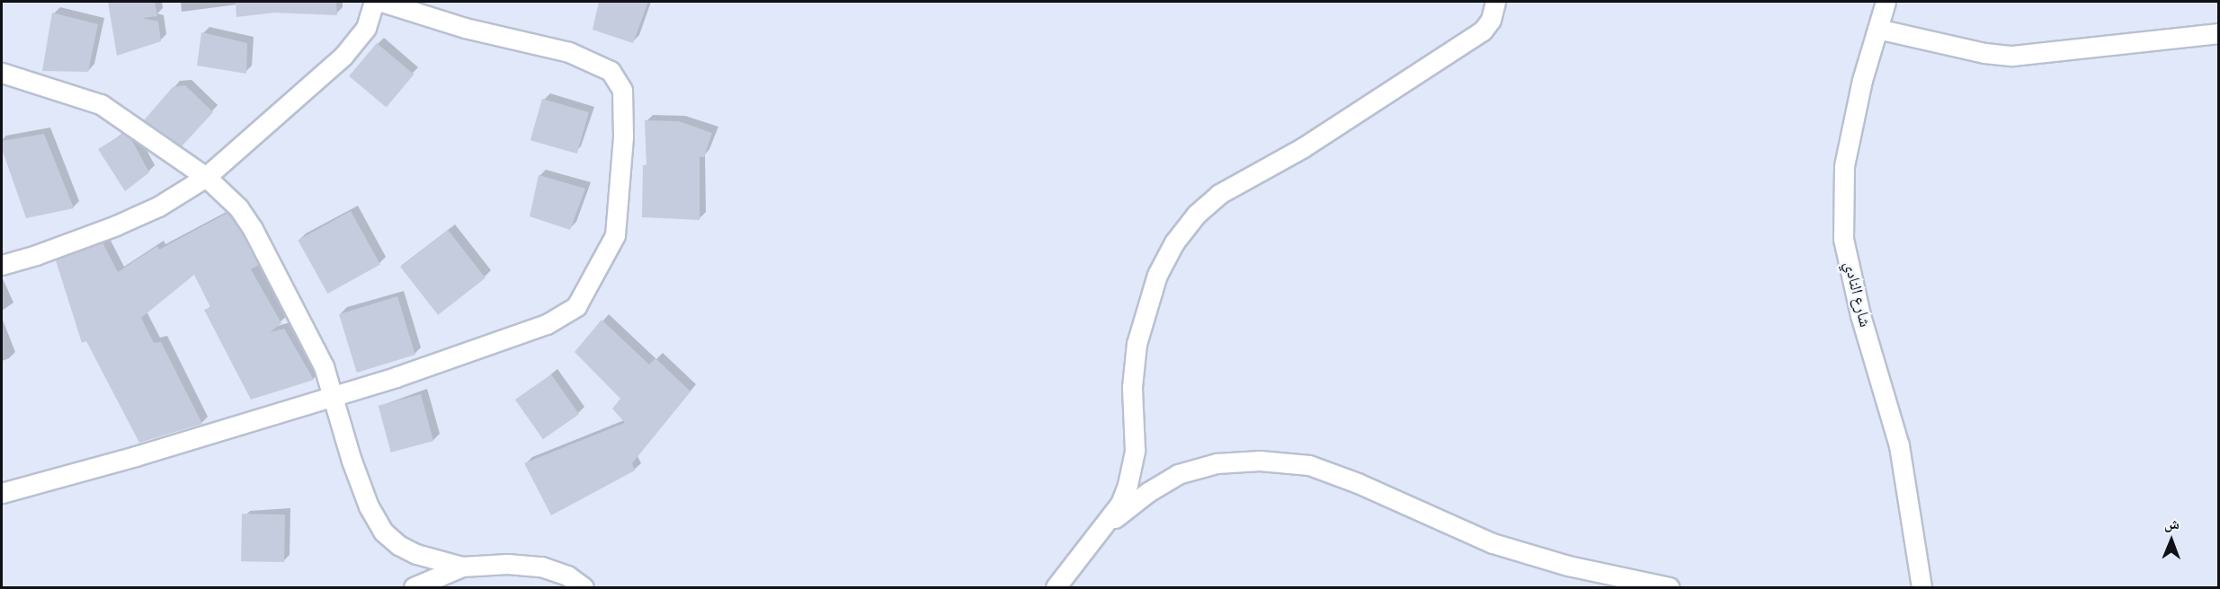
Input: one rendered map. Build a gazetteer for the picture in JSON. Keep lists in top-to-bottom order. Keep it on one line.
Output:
{"streets":{"street":["شارع النادي"]},"north":"top"}
